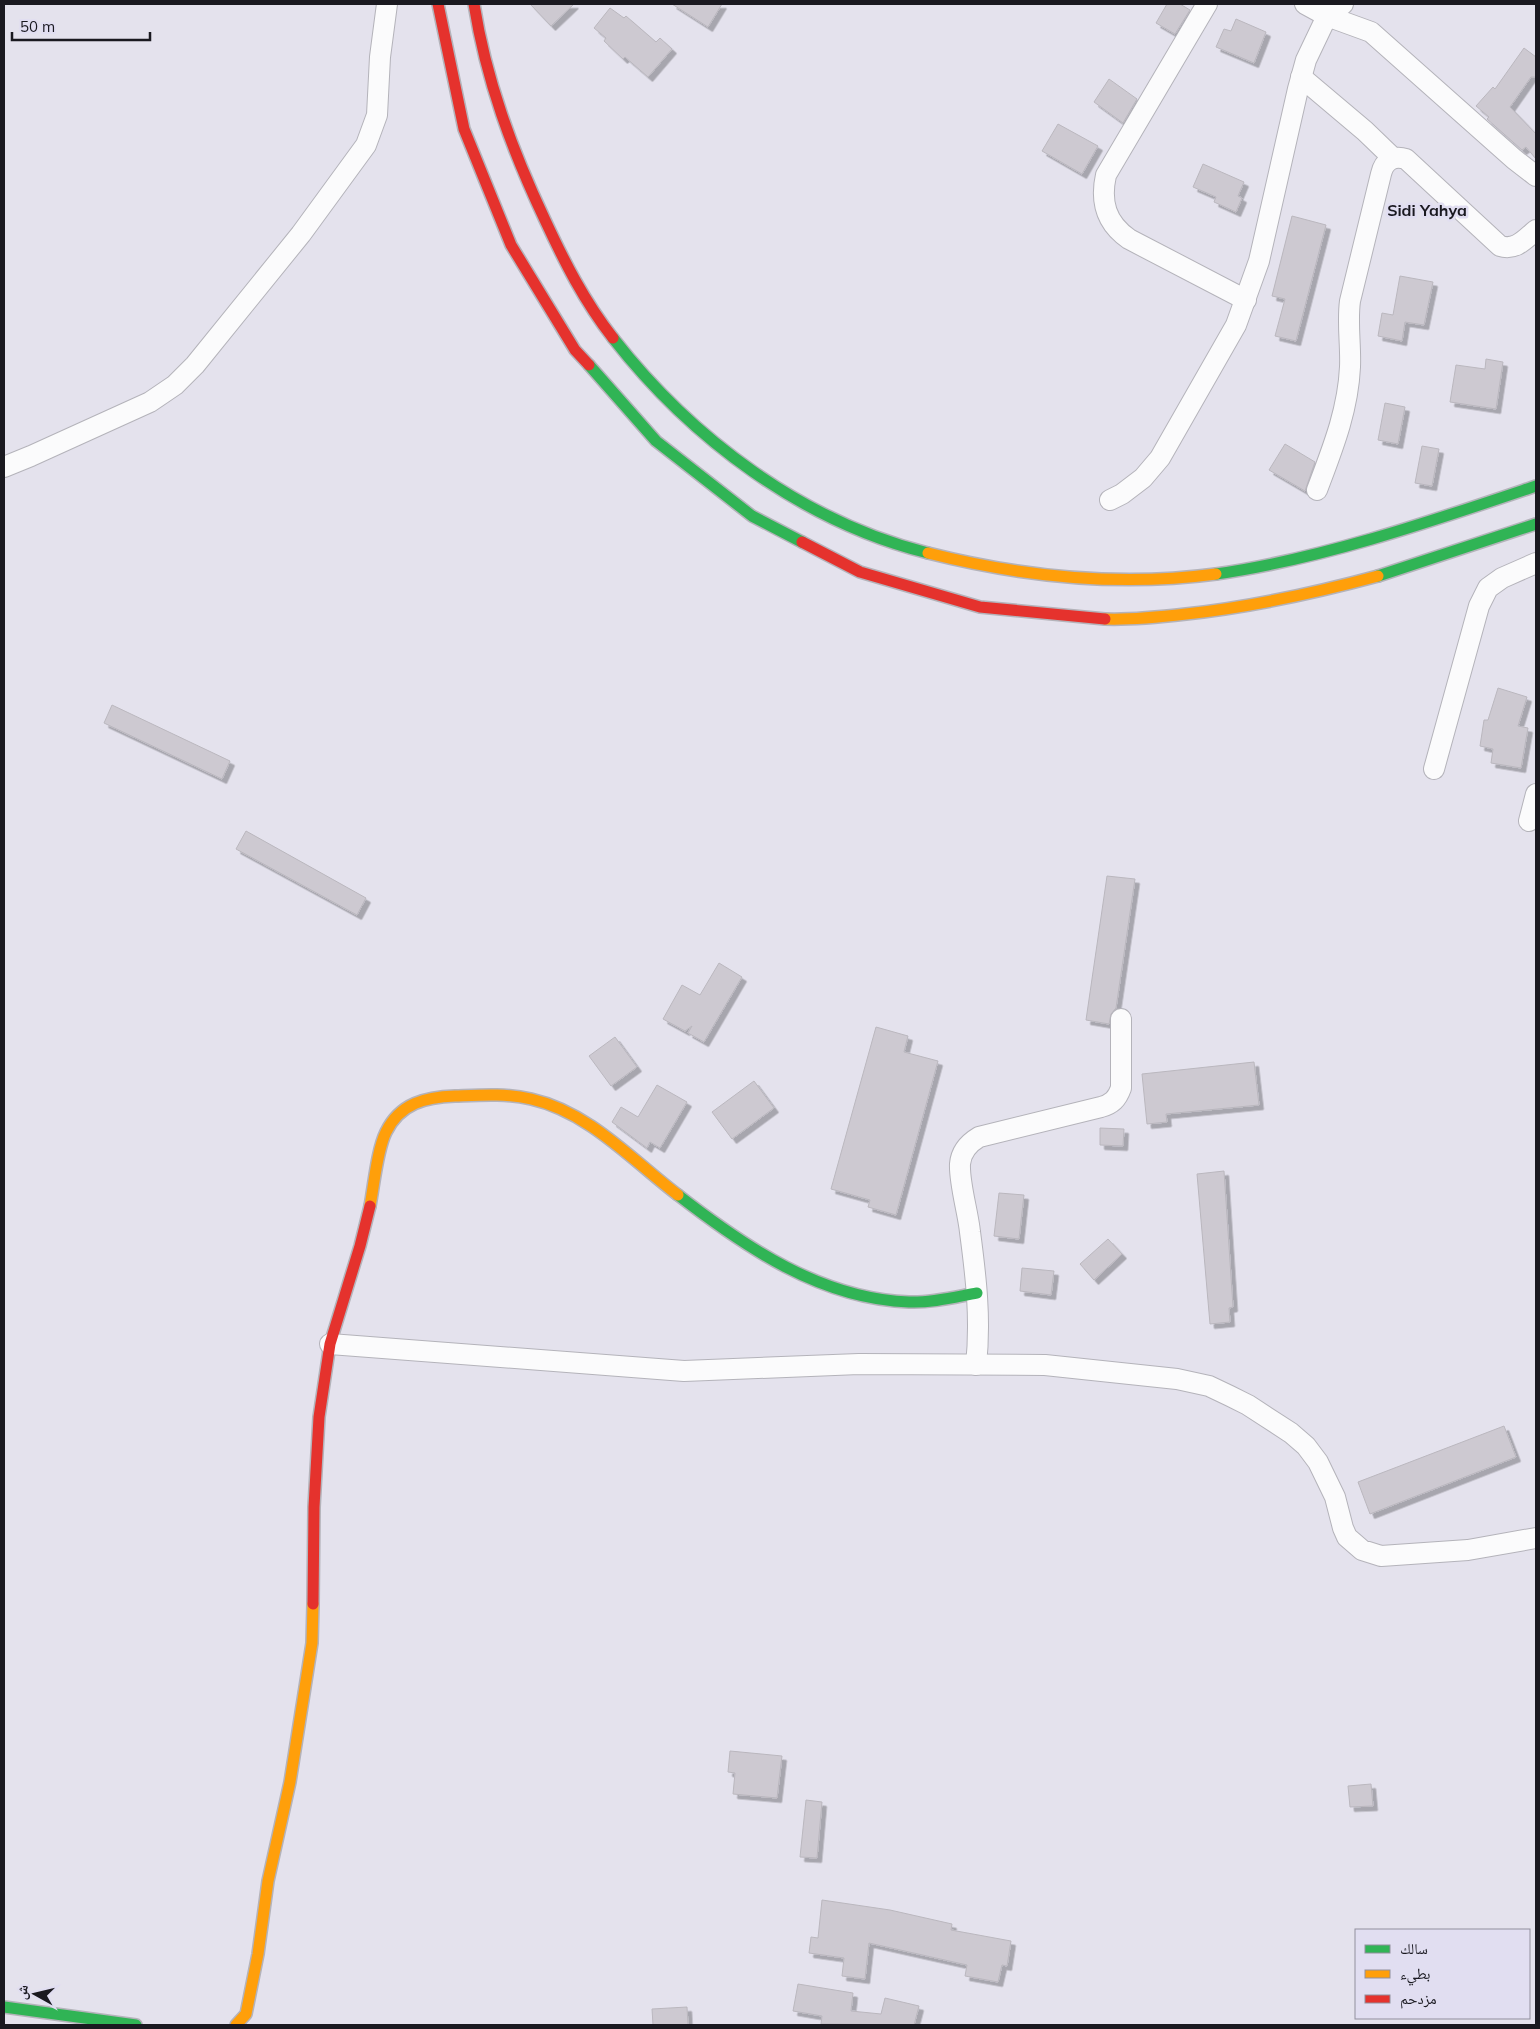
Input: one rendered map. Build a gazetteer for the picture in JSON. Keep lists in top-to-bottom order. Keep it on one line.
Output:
{"districts":["Sidi Yahya"],"legend":["سالك","بطيء","مزدحم"],"scale_bar":"50 m","north":"left"}
